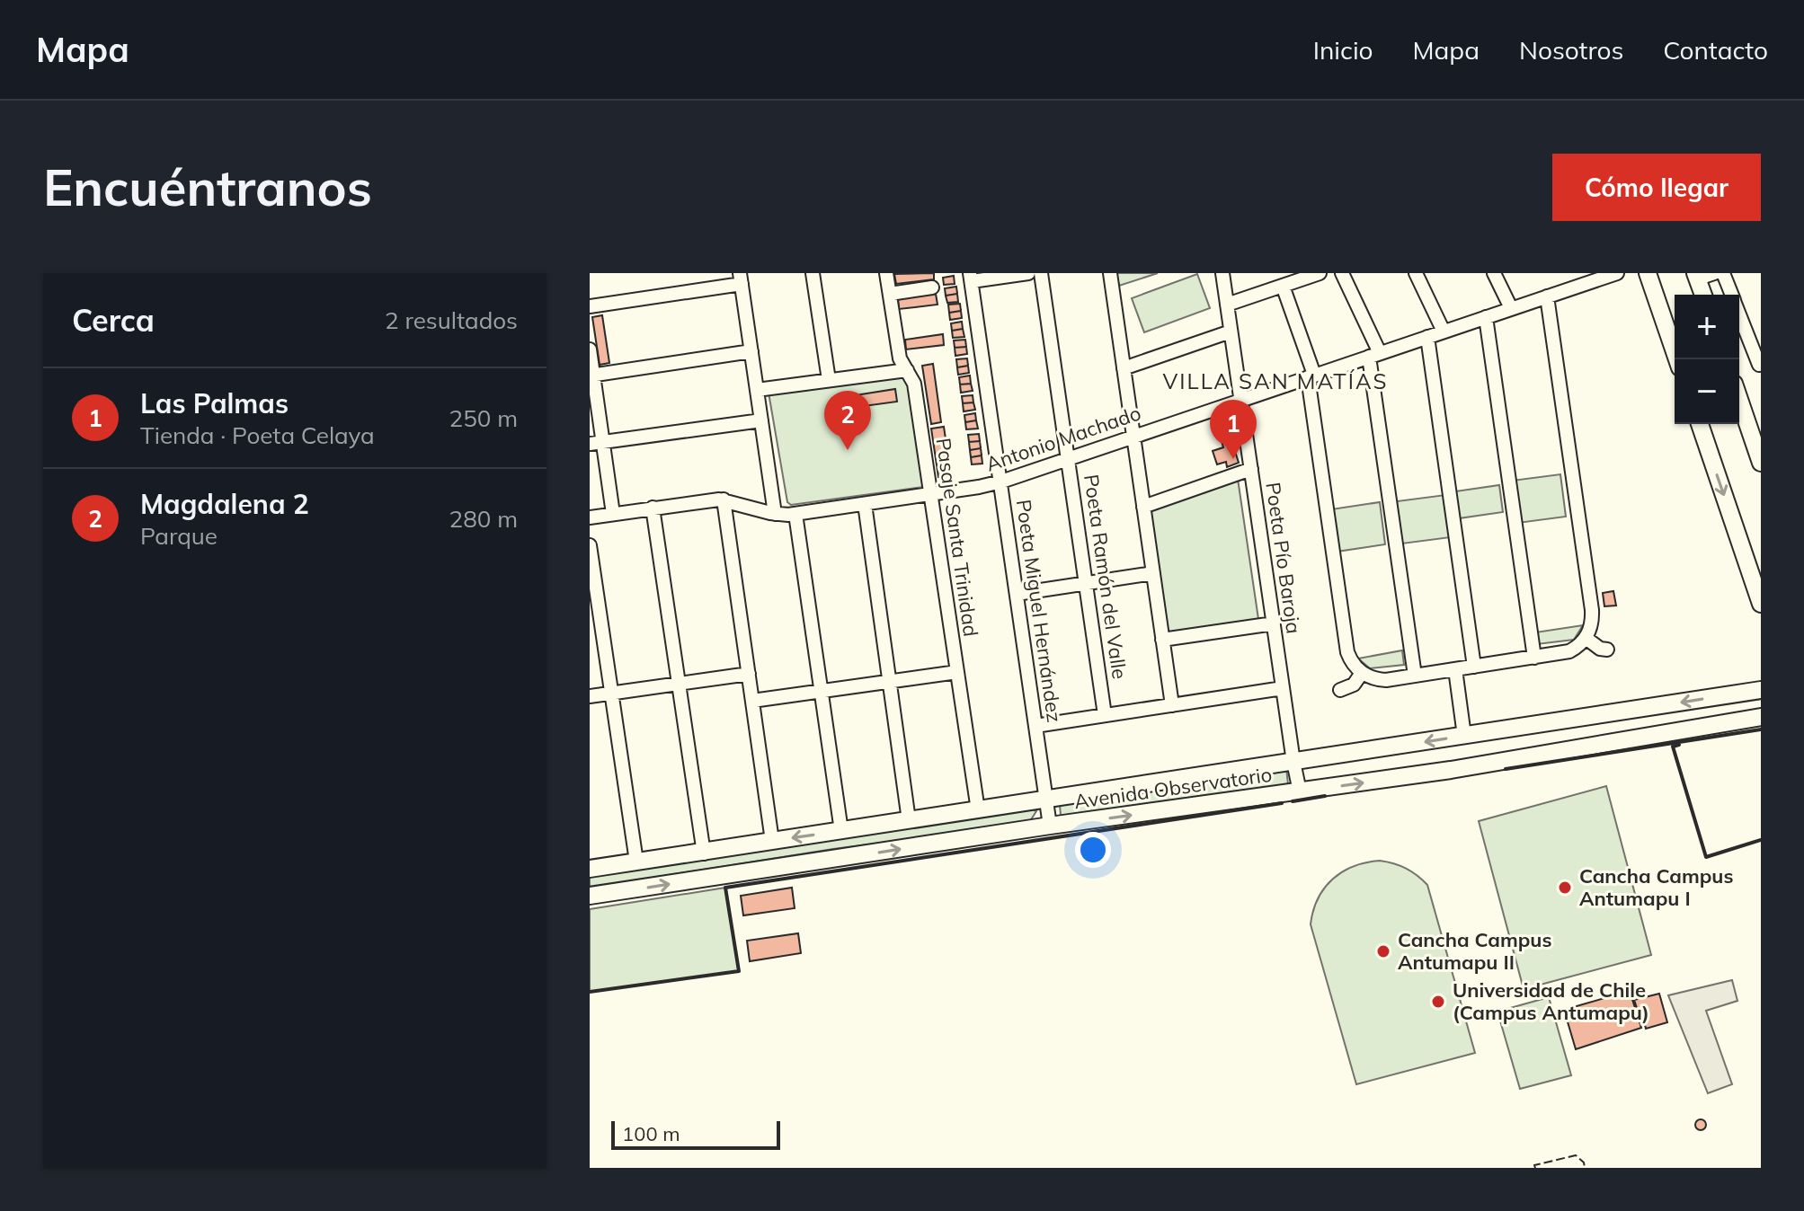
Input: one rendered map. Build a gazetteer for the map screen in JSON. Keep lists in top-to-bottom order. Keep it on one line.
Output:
{"streets":{"main road":["Avenida Observatorio"],"street":["Antonio Machado","Pasaje Santa Trinidad","Poeta Pío Baroja","Poeta Ramón del Valle","Poeta Miguel Hernández"]},"crossings":[["Antonio Machado","Pasaje Santa Trinidad"],["Antonio Machado","Poeta Pío Baroja"],["Antonio Machado","Poeta Ramón del Valle"],["Antonio Machado","Poeta Miguel Hernández"],["Pasaje Santa Trinidad","Avenida Observatorio"],["Poeta Pío Baroja","Avenida Observatorio"],["Poeta Miguel Hernández","Avenida Observatorio"]],"districts":["VILLA SAN MATÍAS"],"places":["Cancha Campus Antumapu I","Cancha Campus Antumapu II","Universidad de Chile (Campus Antumapu)"],"scale_bar":"100 m","page":{"header":"Mapa","nav":["Inicio","Mapa","Nosotros","Contacto"],"buttons":"Cómo llegar","title":"Encuéntranos","heading":["Cerca","2 resultados"],"map_buttons":["+","−"],"list":[{"mark":"1","name":"Las Palmas","note":"Tienda · Poeta Celaya","value":"250 m"},{"mark":"2","name":"Magdalena 2","note":"Parque","value":"280 m"}],"pins":["2","1"],"scale":"100 m"}}
